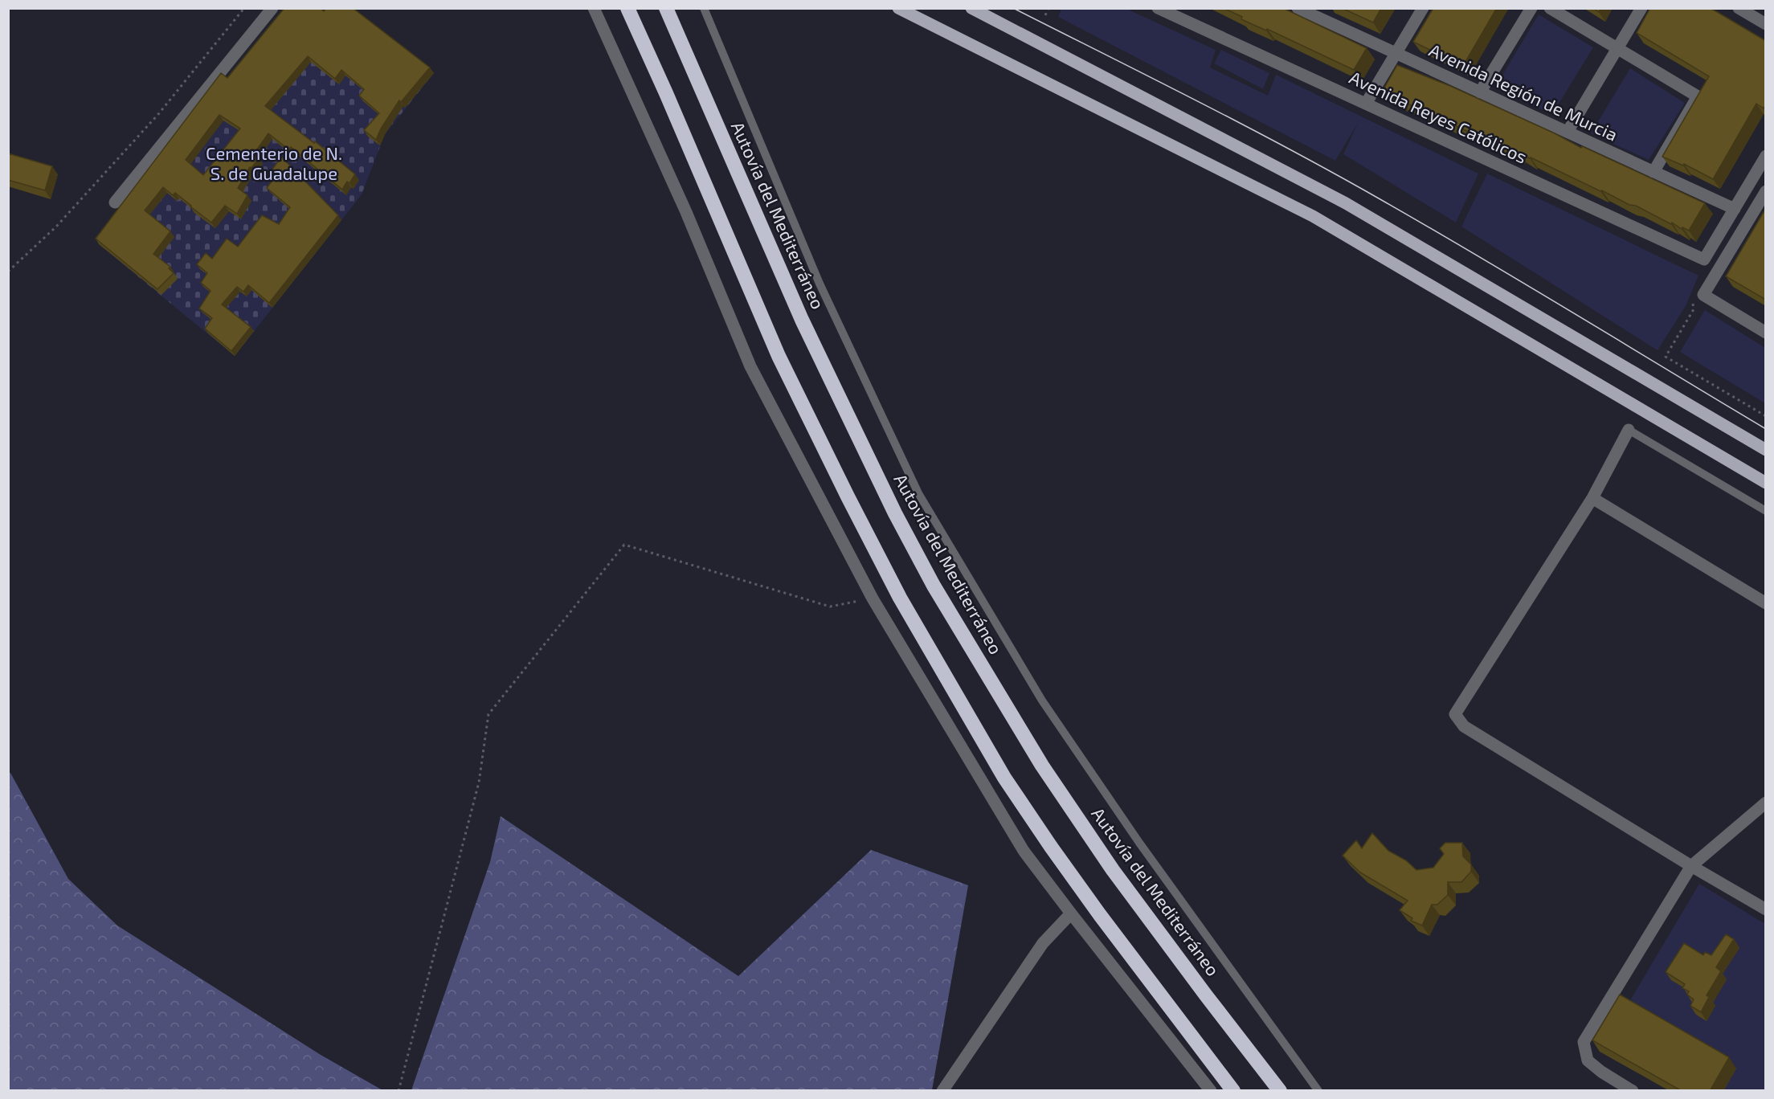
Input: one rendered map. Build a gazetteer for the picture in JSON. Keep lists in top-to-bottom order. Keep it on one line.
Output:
{"streets":{"highway":["Autovía del Mediterráneo"],"street":["Avenida Región de Murcia","Avenida Reyes Católicos"]},"crossings":[["Avenida Región de Murcia","Avenida Reyes Católicos"]],"parks":["Cementerio de N. S. de Guadalupe"]}
